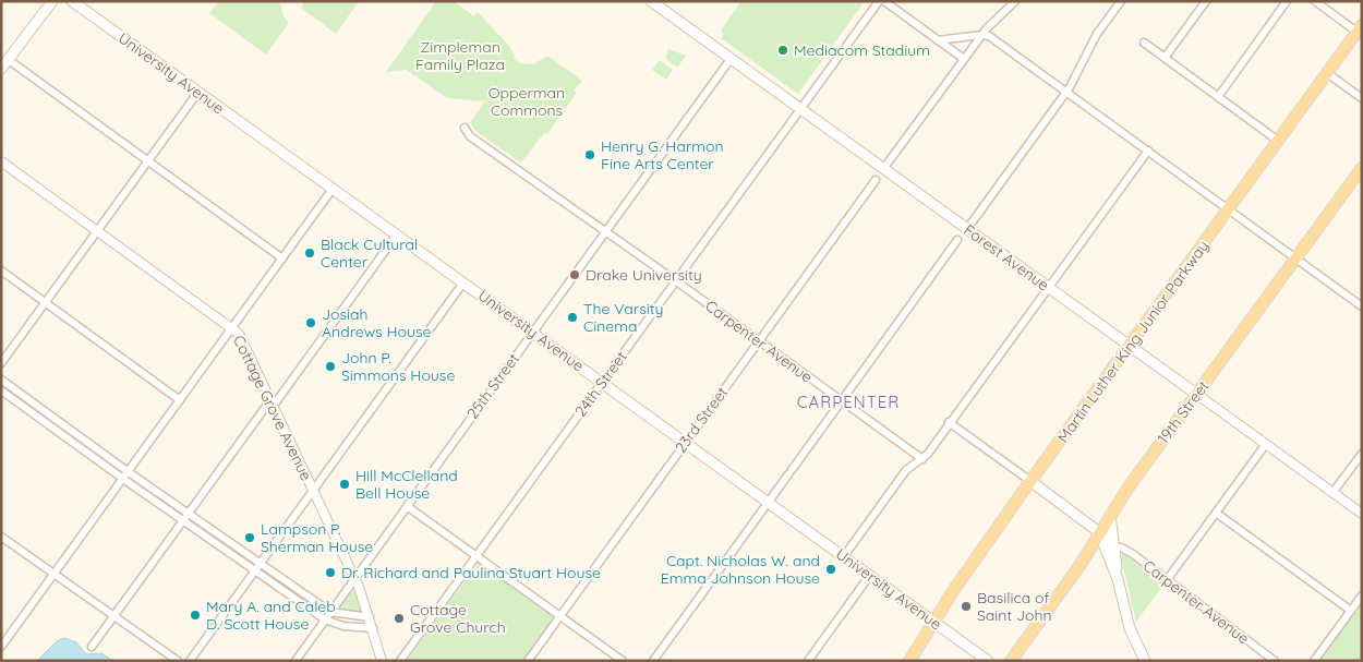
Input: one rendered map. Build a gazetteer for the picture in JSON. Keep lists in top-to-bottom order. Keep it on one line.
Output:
{"streets":{"main road":["University Avenue","Forest Avenue","Martin Luther King Junior Parkway","19th Street"],"street":["Carpenter Avenue","24th Street","25th Street","Cottage Grove Avenue","23rd Street"]},"crossings":[["University Avenue","Martin Luther King Junior Parkway"],["University Avenue","24th Street"],["University Avenue","25th Street"],["University Avenue","23rd Street"],["Forest Avenue","Martin Luther King Junior Parkway"],["Forest Avenue","24th Street"],["Forest Avenue","25th Street"],["Forest Avenue","19th Street"],["Carpenter Avenue","24th Street"],["Carpenter Avenue","25th Street"],["Carpenter Avenue","23rd Street"],["25th Street","Cottage Grove Avenue"]],"districts":["CARPENTER"],"parks":["Zimpleman Family Plaza","Opperman Commons"],"places":["Mediacom Stadium","Henry G. Harmon Fine Arts Center","Black Cultural Center","Drake University","The Varsity Cinema","Josiah Andrews House","John P. Simmons House","Hill McClelland Bell House","Lampson P. Sherman House","Capt. Nicholas W. and Emma Johnson House","Dr. Richard and Paulina Stuart House","Basilica of Saint John","Mary A. and Caleb D. Scott House","Cottage Grove Church"]}
